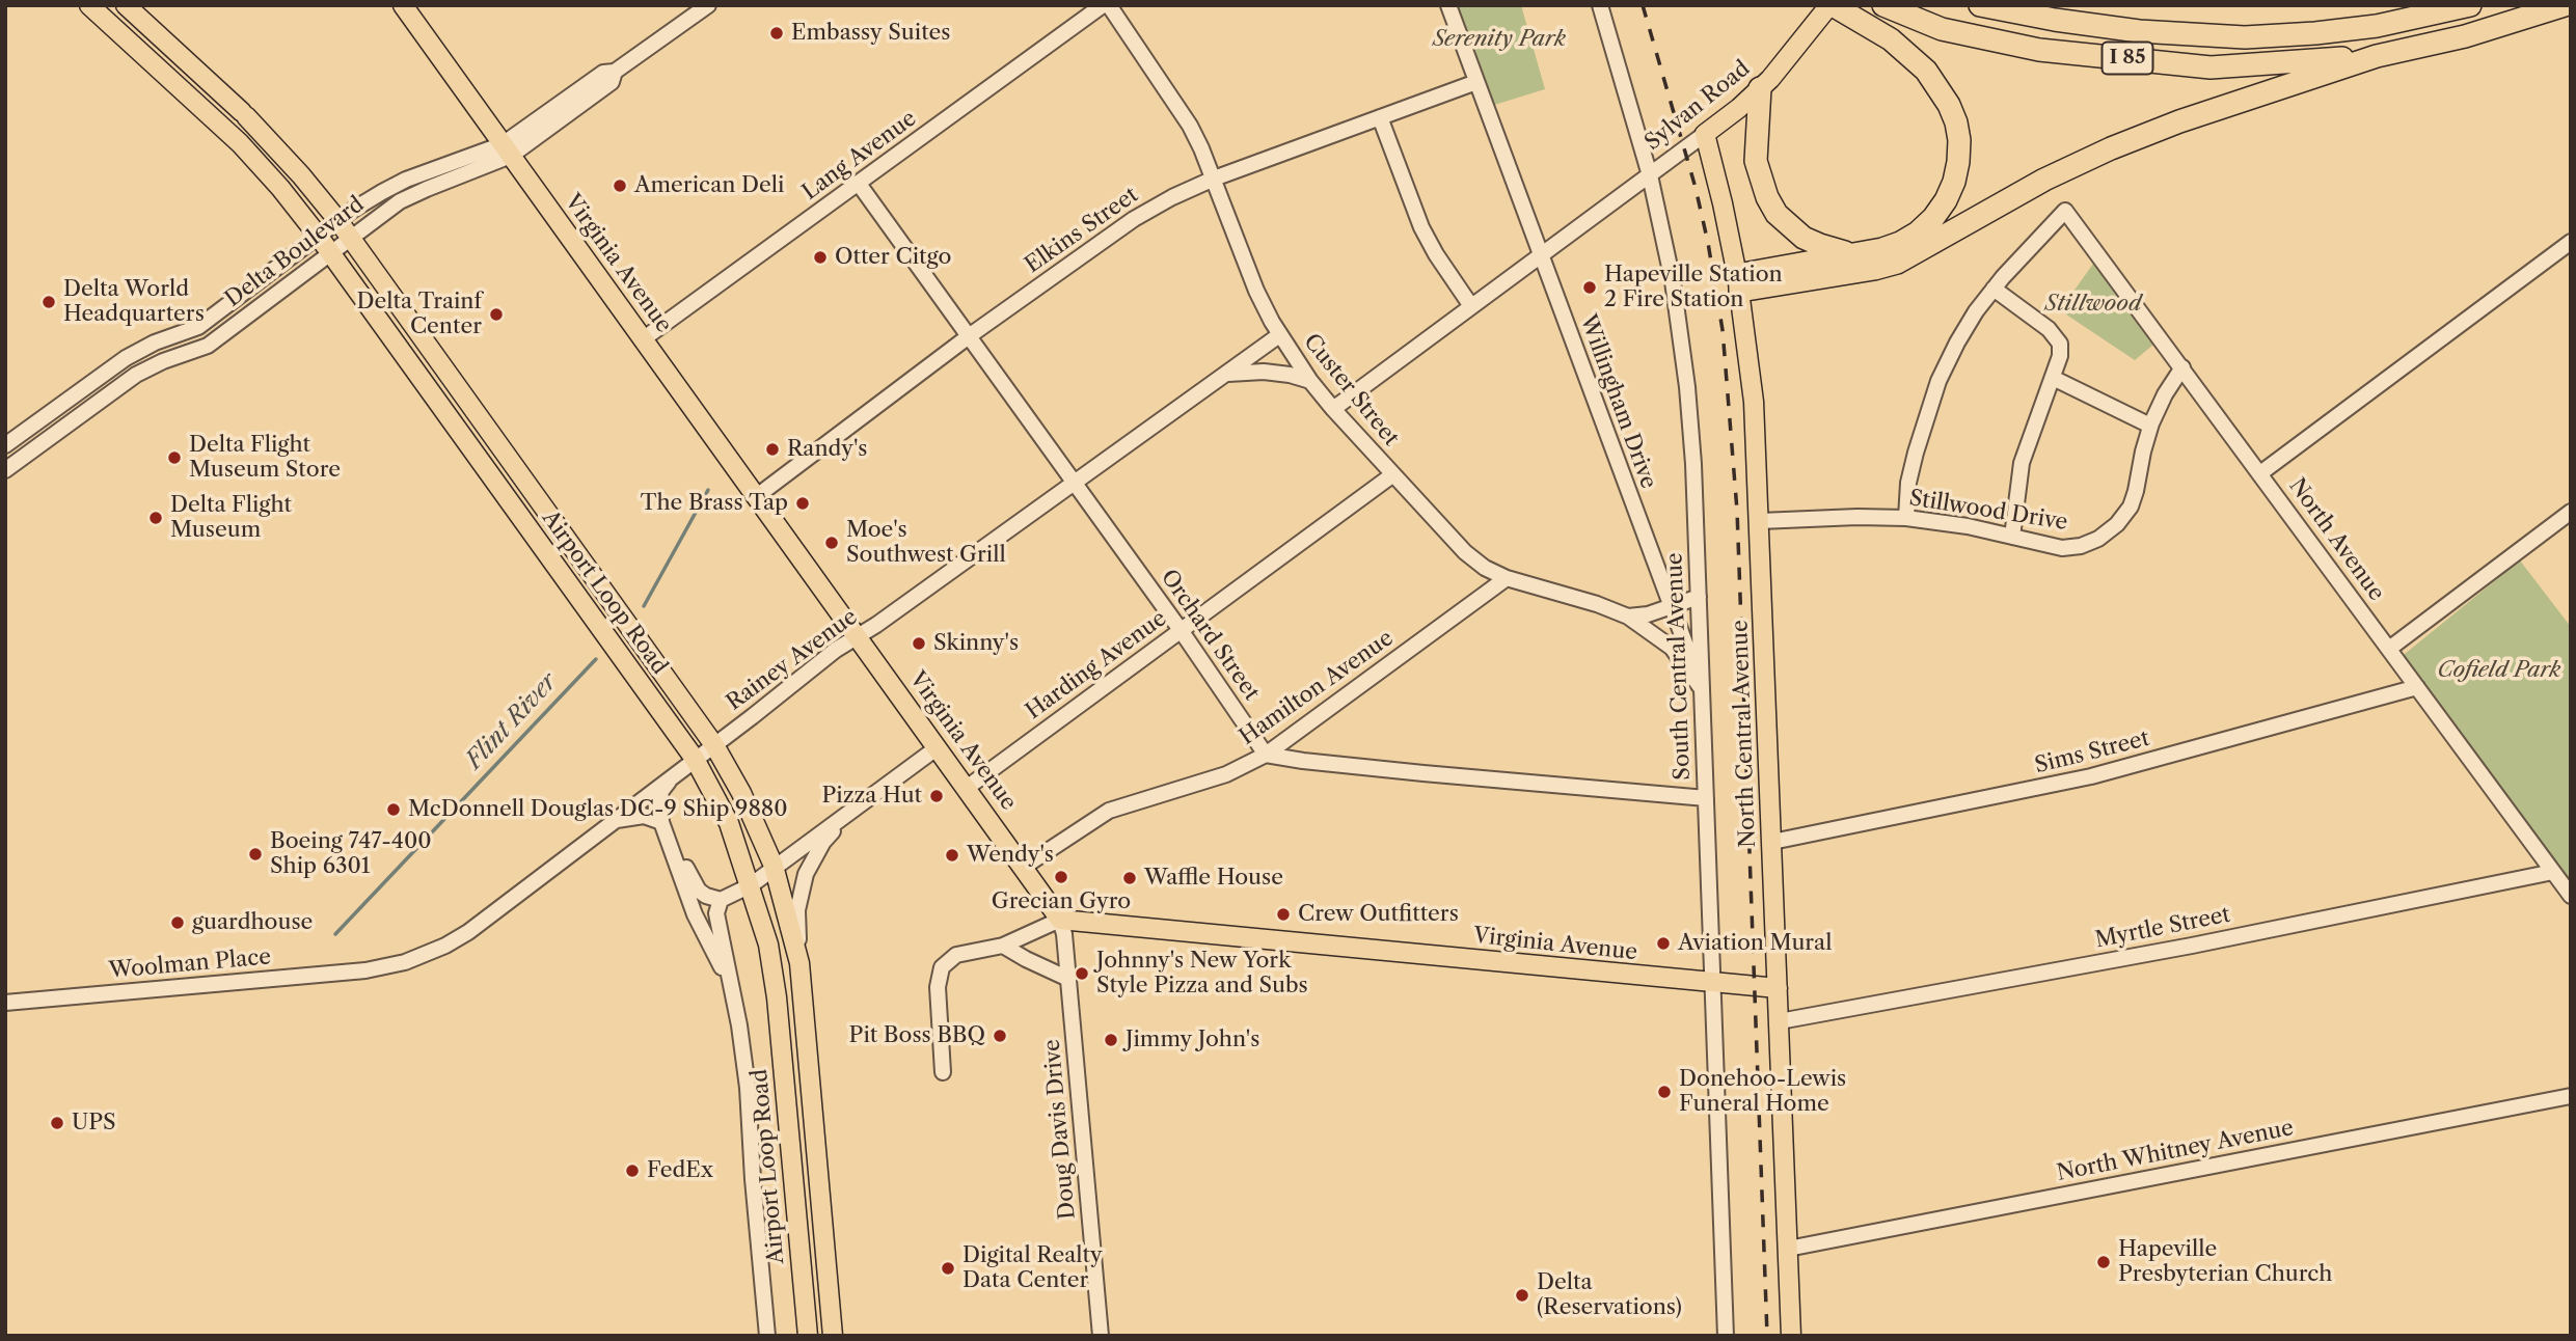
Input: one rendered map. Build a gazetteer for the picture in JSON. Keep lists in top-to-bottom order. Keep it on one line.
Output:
{"streets":{"highway":["I 85"],"main road":["Sylvan Road","Virginia Avenue","Airport Loop Road","North Central Avenue"],"street":["Lang Avenue","Elkins Street","Delta Boulevard","Custer Street","Willingham Drive","Stillwood Drive","North Avenue","Orchard Street","Rainey Avenue","Harding Avenue","South Central Avenue","Hamilton Avenue","Sims Street","Myrtle Street","Woolman Place","Doug Davis Drive","North Whitney Avenue"]},"crossings":[["Sylvan Road","Custer Street"],["Sylvan Road","Willingham Drive"],["Sylvan Road","South Central Avenue"],["Sylvan Road","North Central Avenue"],["Lang Avenue","Virginia Avenue"],["Lang Avenue","Orchard Street"],["Elkins Street","Virginia Avenue"],["Elkins Street","Custer Street"],["Elkins Street","Willingham Drive"],["Elkins Street","Orchard Street"],["Delta Boulevard","Virginia Avenue"],["Delta Boulevard","Airport Loop Road"],["Virginia Avenue","Rainey Avenue"],["Virginia Avenue","Harding Avenue"],["Virginia Avenue","South Central Avenue"],["Virginia Avenue","Hamilton Avenue"],["Virginia Avenue","North Central Avenue"],["Virginia Avenue","Doug Davis Drive"],["Custer Street","Willingham Drive"],["Custer Street","Rainey Avenue"],["Custer Street","Harding Avenue"],["Custer Street","South Central Avenue"],["Custer Street","Hamilton Avenue"],["Willingham Drive","South Central Avenue"],["Stillwood Drive","North Avenue"],["Stillwood Drive","North Central Avenue"],["North Avenue","Sims Street"],["North Avenue","Myrtle Street"],["Airport Loop Road","Rainey Avenue"],["Orchard Street","Rainey Avenue"],["Orchard Street","Harding Avenue"],["Orchard Street","Hamilton Avenue"],["Rainey Avenue","Woolman Place"],["North Central Avenue","Sims Street"],["North Central Avenue","Myrtle Street"],["North Central Avenue","North Whitney Avenue"]],"water":["Flint River"],"parks":["Serenity Park","Stillwood","Cofield Park"],"places":["Embassy Suites","American Deli","Otter Citgo","Hapeville Station 2 Fire Station","Delta World Headquarters","Delta Trainf Center","Randy's","Delta Flight Museum Store","The Brass Tap","Delta Flight Museum","Moe's Southwest Grill","Skinny's","Pizza Hut","McDonnell Douglas DC-9 Ship 9880","Boeing 747-400 Ship 6301","Wendy's","Grecian Gyro","Waffle House","Crew Outfitters","guardhouse","Aviation Mural","Johnny's New York Style Pizza and Subs","Pit Boss BBQ","Jimmy John's","Donehoo-Lewis Funeral Home","UPS","FedEx","Hapeville Presbyterian Church","Digital Realty Data Center","Delta (Reservations)"]}
